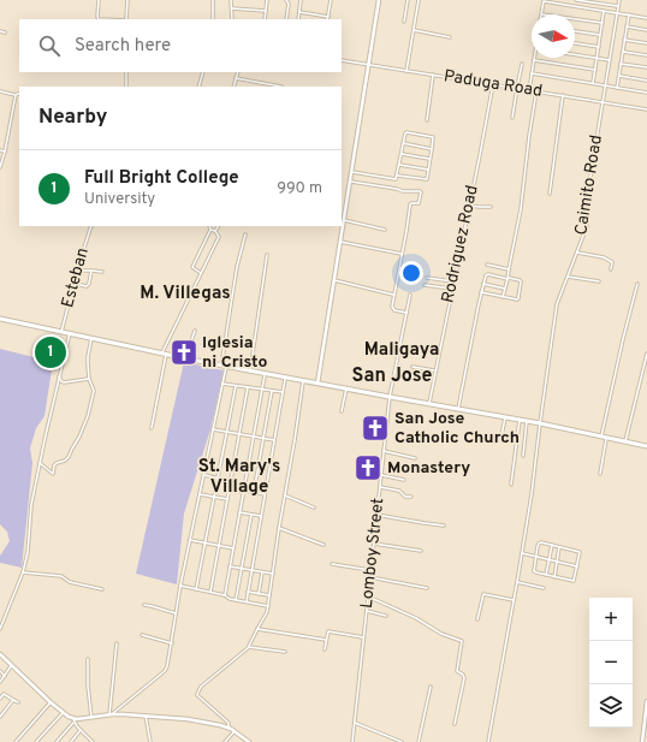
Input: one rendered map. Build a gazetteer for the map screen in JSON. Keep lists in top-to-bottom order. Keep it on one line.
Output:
{"streets":{"street":["Paduga Road","Caimito Road","Rodriguez Road","Esteban","Lomboy Street"]},"crossings":[["Paduga Road","Caimito Road"],["Paduga Road","Rodriguez Road"]],"districts":["M. Villegas","Maligaya","San Jose","St. Mary's Village"],"places":{"church":["Iglesia ni Cristo","San Jose Catholic Church","Monastery"]},"north":"right","page":{"search":"Search here","heading":"Nearby","list":[{"mark":"1","name":"Full Bright College","note":"University","value":"990 m"}],"pins":"1","map_buttons":["+","−"]}}
